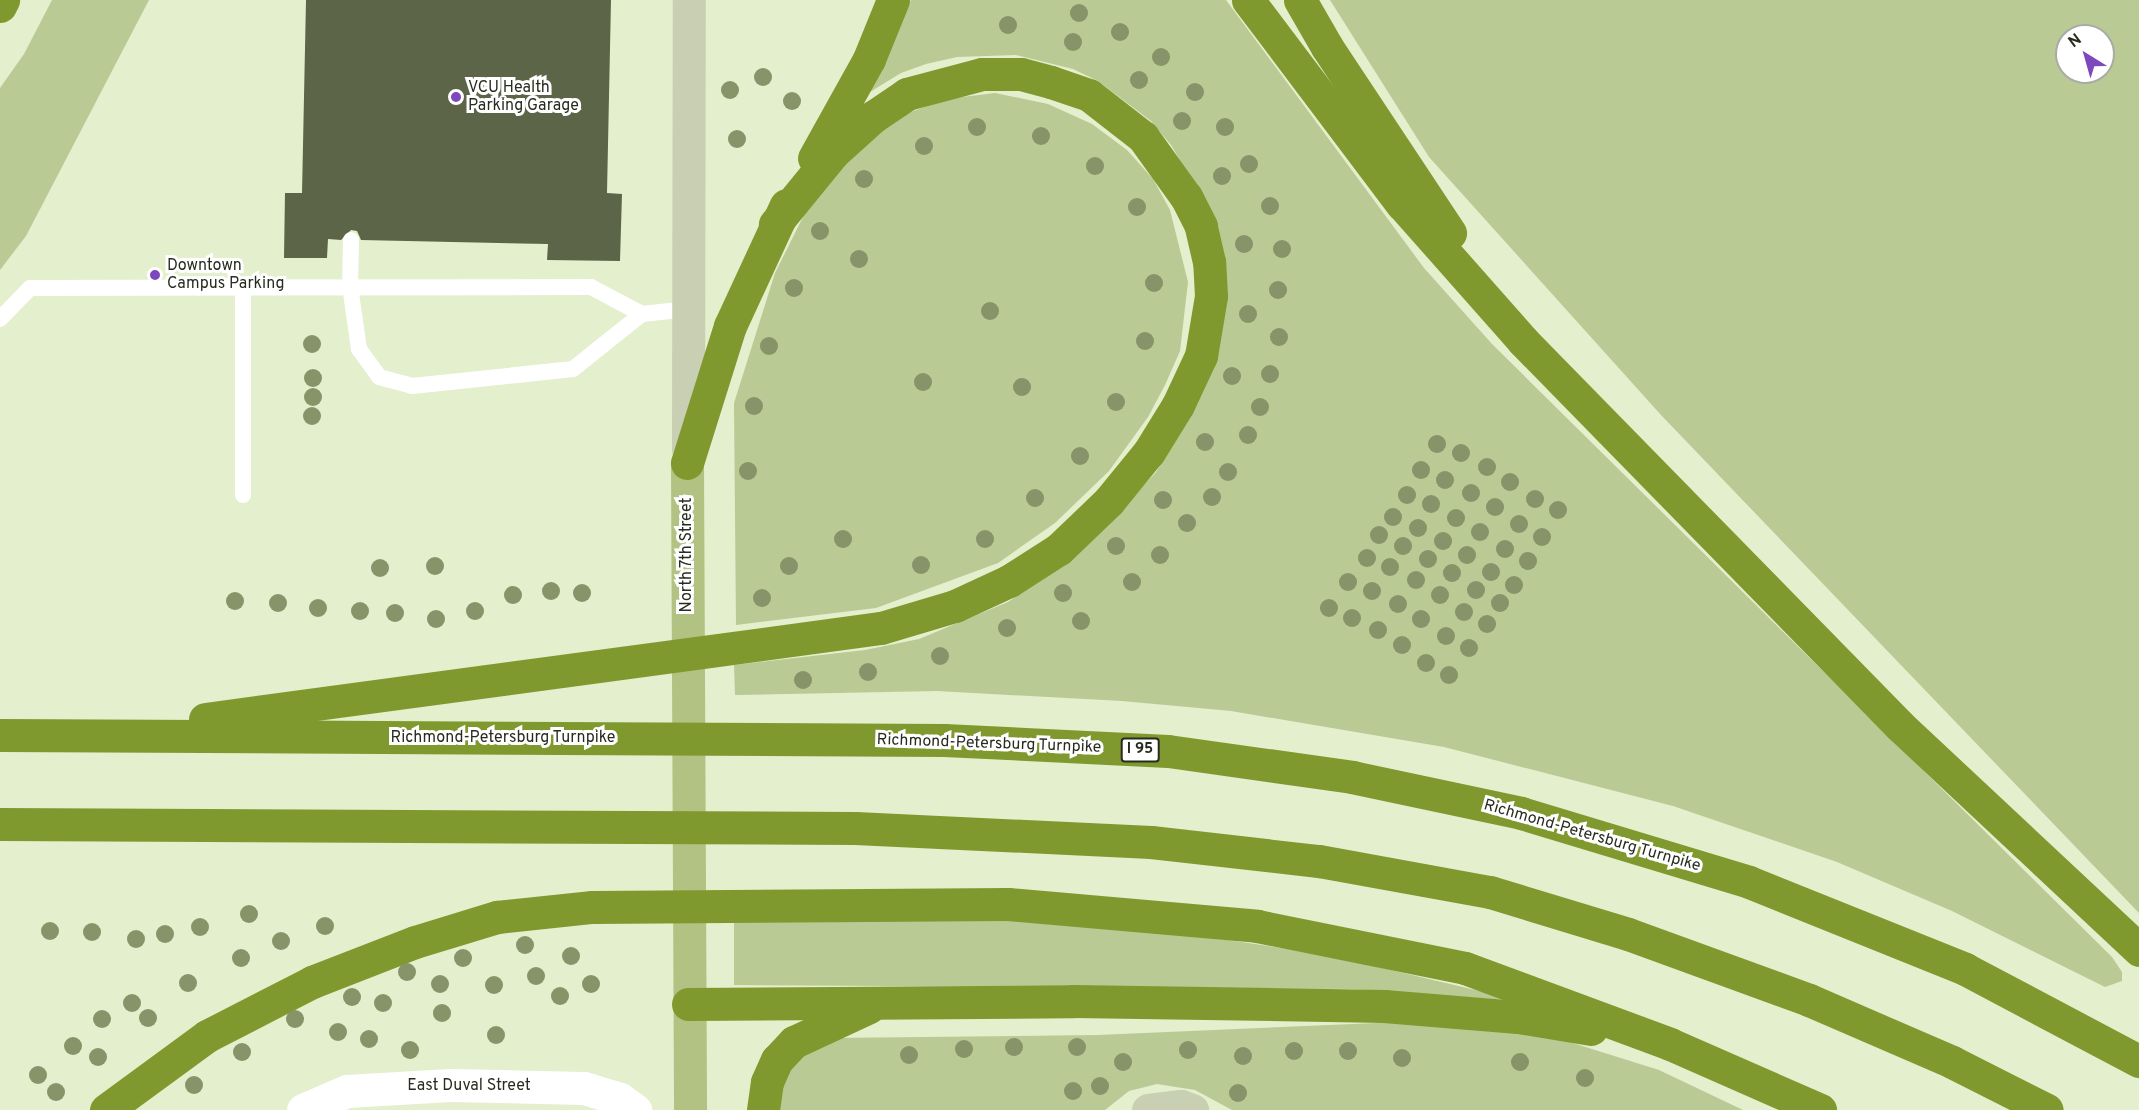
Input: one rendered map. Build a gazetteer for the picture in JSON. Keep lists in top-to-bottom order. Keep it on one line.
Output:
{"streets":{"highway":["Richmond-Petersburg Turnpike","I 95"],"main road":["North 7th Street"],"street":["East Duval Street"]},"places":["VCU Health Parking Garage","Downtown Campus Parking"],"north":"top left"}
